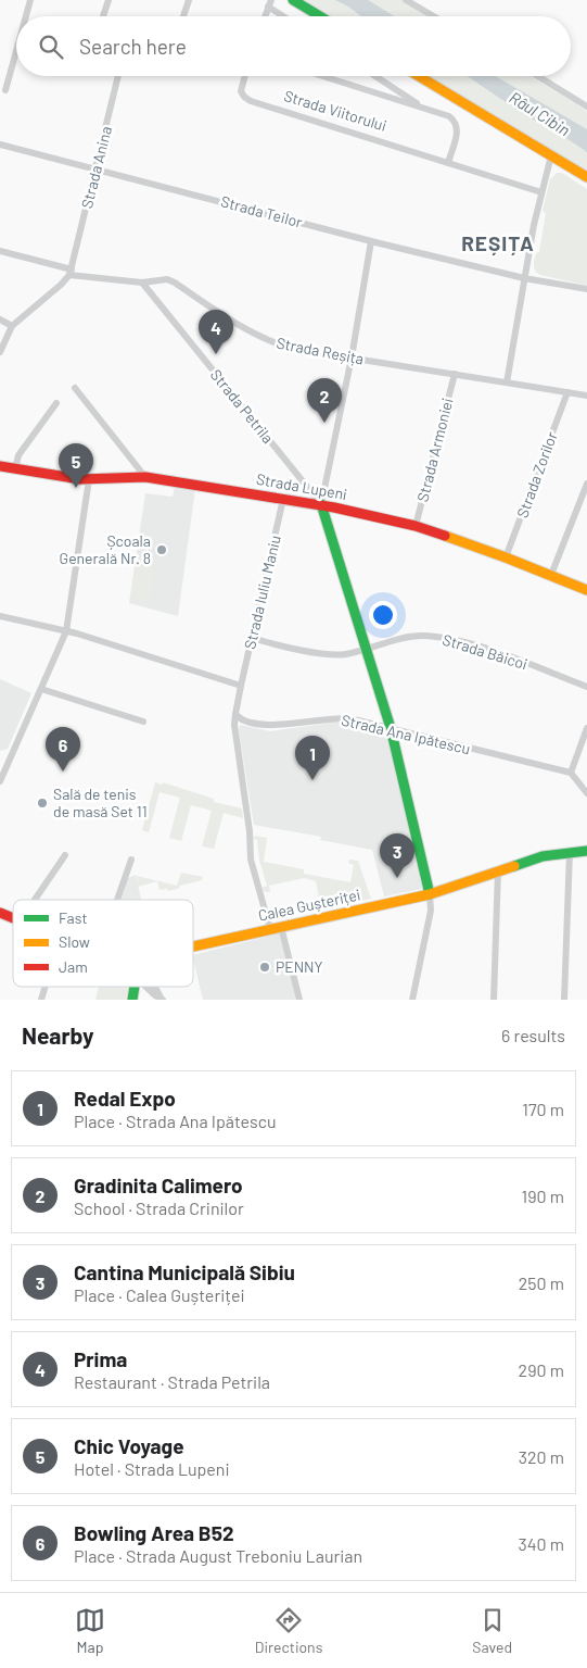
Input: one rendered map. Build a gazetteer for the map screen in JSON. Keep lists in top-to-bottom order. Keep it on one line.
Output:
{"streets":{"street":["Strada Viitorului","Strada Anina","Strada Teilor","Strada Reșița","Strada Petrila","Strada Armoniei","Strada Zorilor","Strada Lupeni","Strada Iuliu Maniu","Strada Băicoi","Strada Ana Ipătescu","Calea Gușteriței"]},"crossings":[["Strada Anina","Strada Teilor"],["Strada Anina","Strada Reșița"],["Strada Reșița","Strada Petrila"],["Strada Reșița","Strada Armoniei"],["Strada Reșița","Strada Zorilor"],["Strada Petrila","Strada Lupeni"],["Strada Armoniei","Strada Lupeni"],["Strada Zorilor","Strada Lupeni"],["Strada Lupeni","Strada Iuliu Maniu"],["Strada Iuliu Maniu","Strada Băicoi"]],"districts":["REȘIȚA"],"water":["Râul Cibin"],"places":["Școala Generală Nr. 8","Sală de tenis de masă Set 11","PENNY"],"legend":["Fast","Slow","Jam"],"page":{"search":"Search here","pins":["4","2","5","6","1","3"],"heading":["Nearby","6 results"],"list":[{"mark":"1","name":"Redal Expo","note":"Place · Strada Ana Ipătescu","value":"170 m"},{"mark":"2","name":"Gradinita Calimero","note":"School · Strada Crinilor","value":"190 m"},{"mark":"3","name":"Cantina Municipală Sibiu","note":"Place · Calea Gușteriței","value":"250 m"},{"mark":"4","name":"Prima","note":"Restaurant · Strada Petrila","value":"290 m"},{"mark":"5","name":"Chic Voyage","note":"Hotel · Strada Lupeni","value":"320 m"},{"mark":"6","name":"Bowling Area B52","note":"Place · Strada August Treboniu Laurian","value":"340 m"}],"nav":["Map","Directions","Saved"]}}
